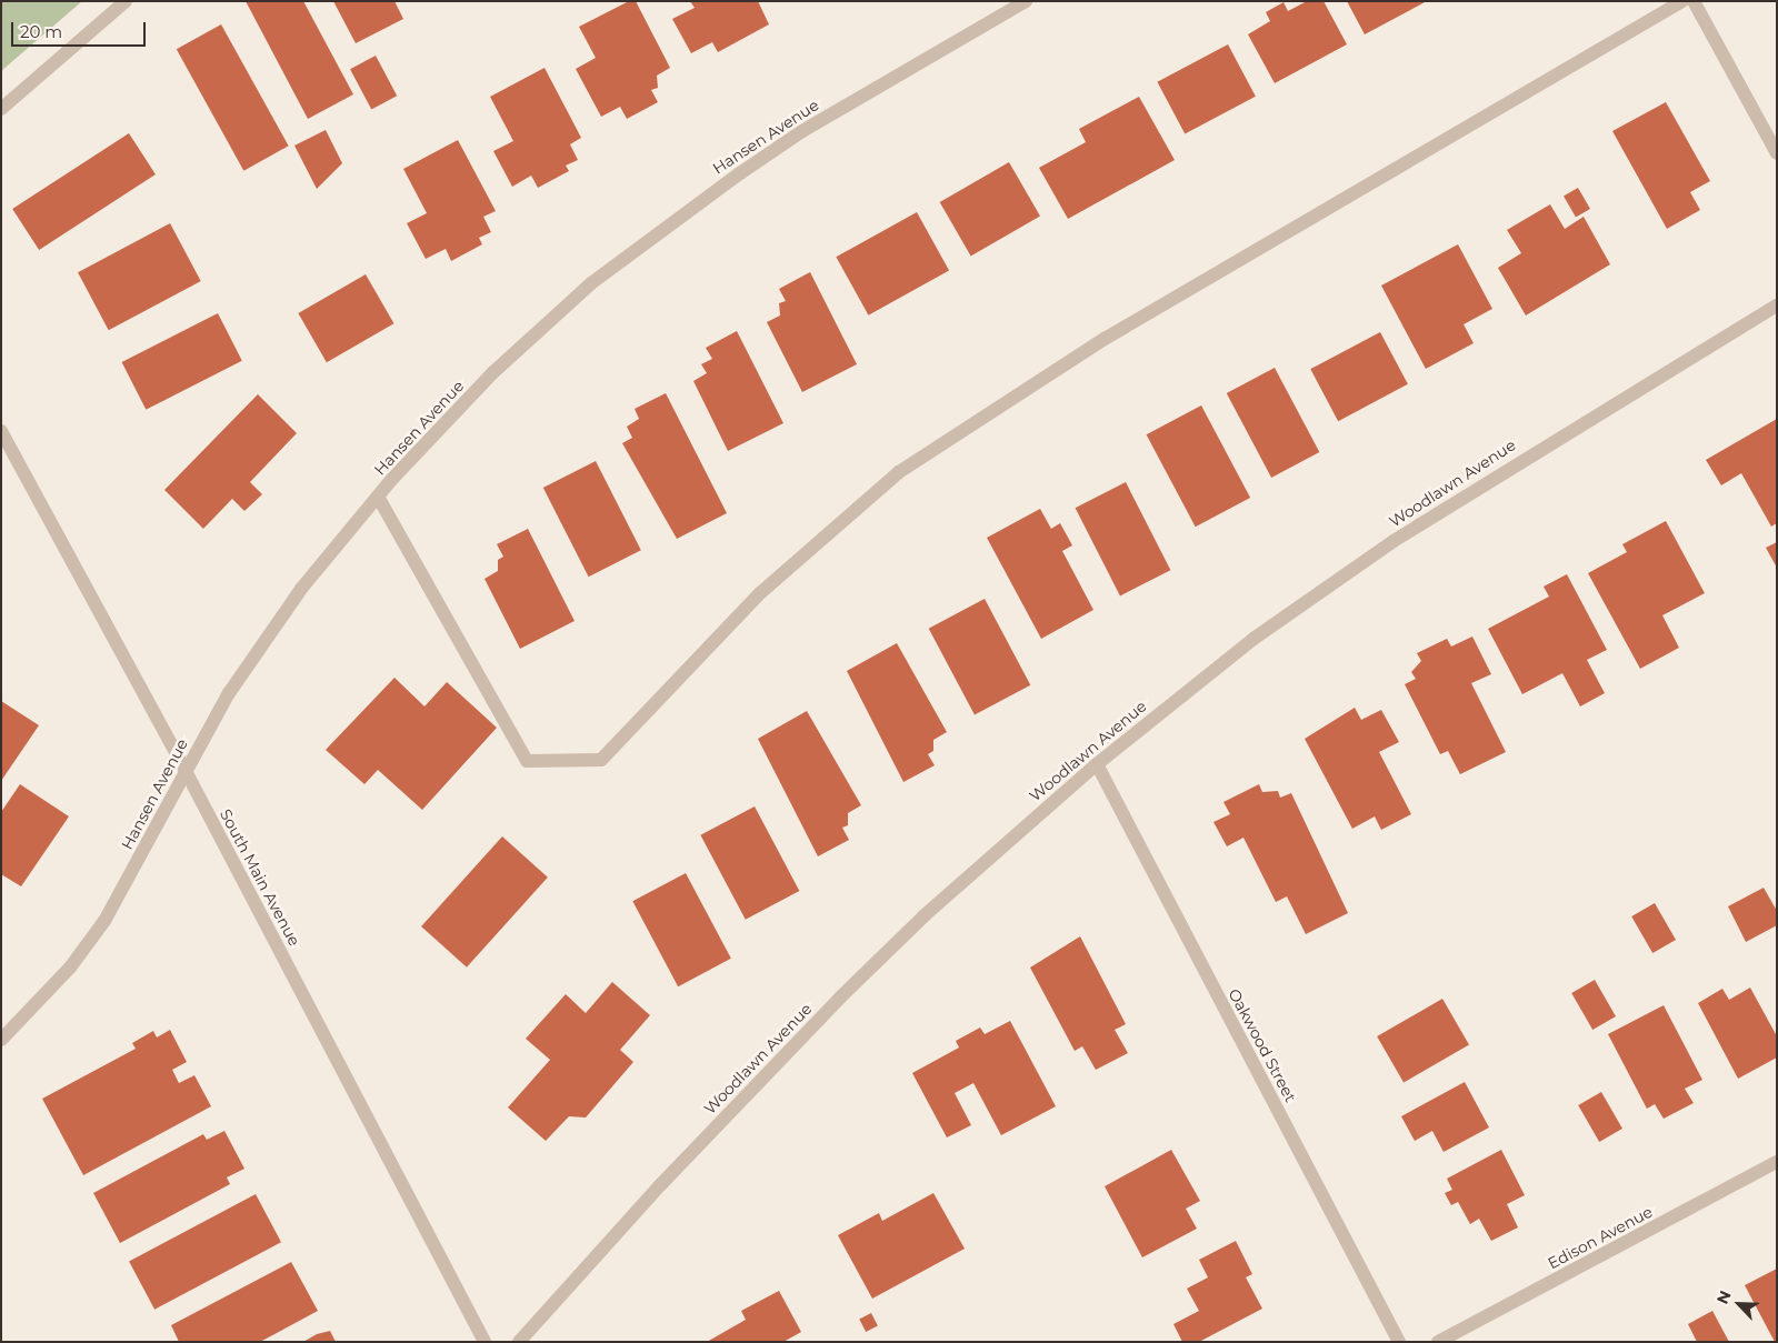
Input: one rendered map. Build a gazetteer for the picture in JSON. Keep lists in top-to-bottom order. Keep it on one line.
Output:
{"streets":{"street":["Hansen Avenue","Woodlawn Avenue","South Main Avenue","Oakwood Street","Edison Avenue"]},"crossings":[["Hansen Avenue","South Main Avenue"],["Woodlawn Avenue","Oakwood Street"]],"scale_bar":"20 m","north":"top left"}
